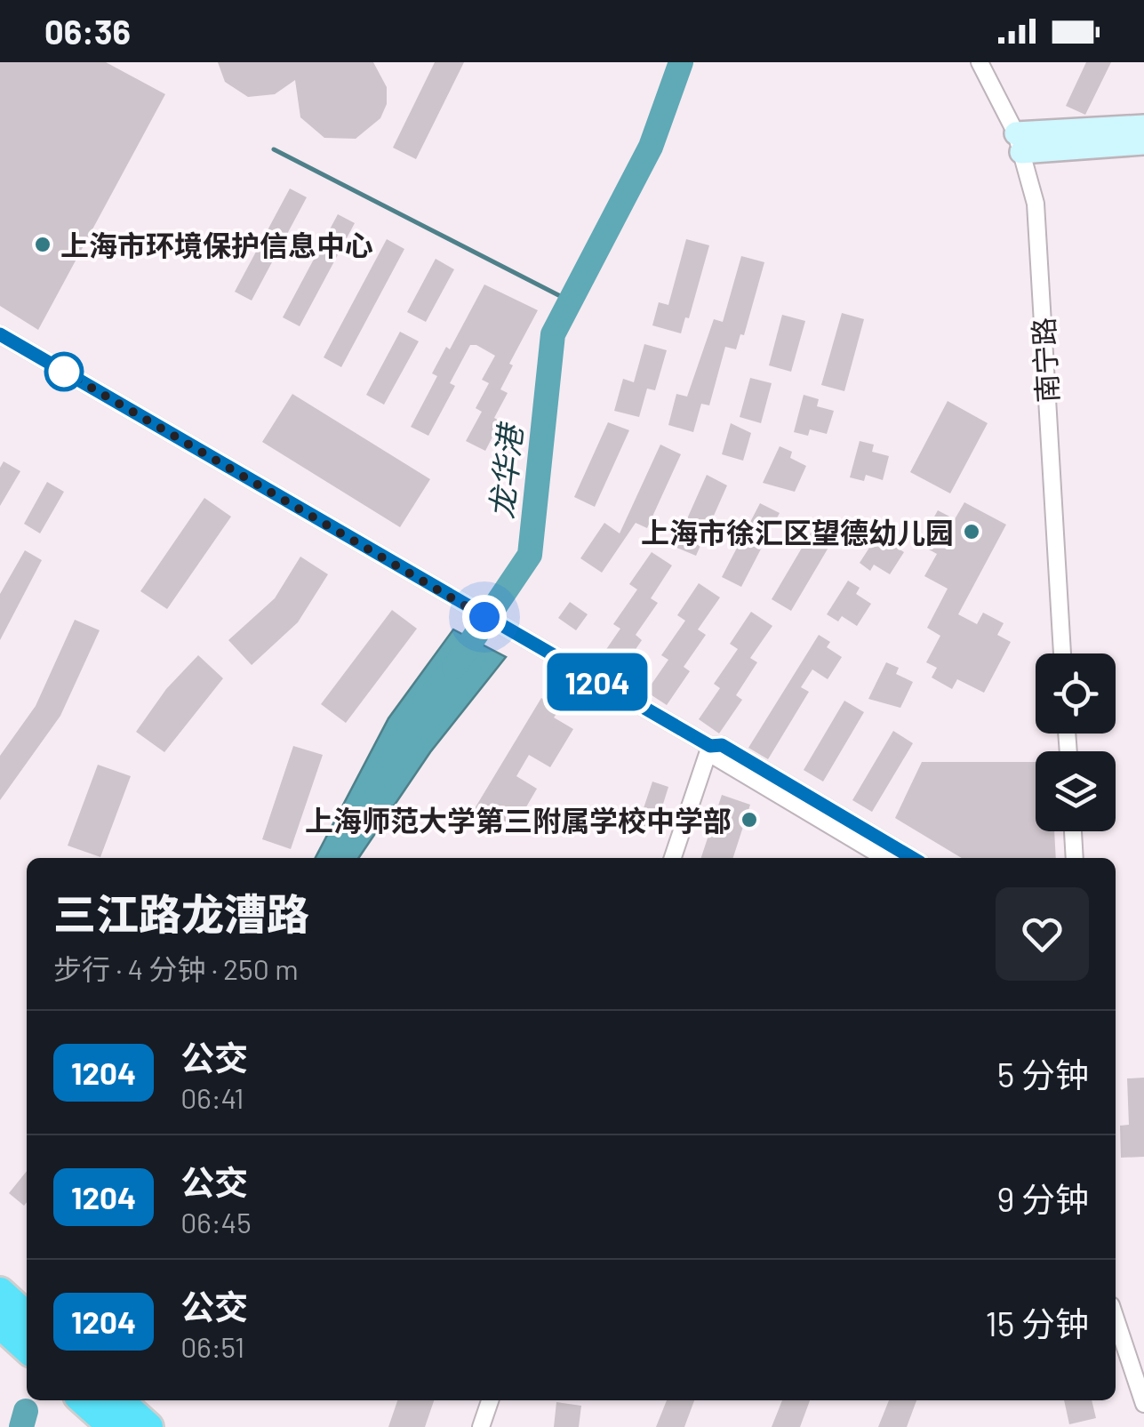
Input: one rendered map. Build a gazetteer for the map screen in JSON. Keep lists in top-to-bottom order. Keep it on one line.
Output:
{"streets":{"street":["南宁路"]},"water":["龙华港"],"places":["上海市环境保护信息中心","上海市徐汇区望德幼儿园","上海师范大学第三附属学校中学部"],"lines":["bus line 1204"],"page":{"status":"06:36","on_map":"1204","heading":["三江路龙漕路","步行 · 4 分钟 · 250 m"],"list":[{"mark":"1204","name":"公交","note":"06:41","value":"5 分钟"},{"mark":"1204","name":"公交","note":"06:45","value":"9 分钟"},{"mark":"1204","name":"公交","note":"06:51","value":"15 分钟"}]}}
